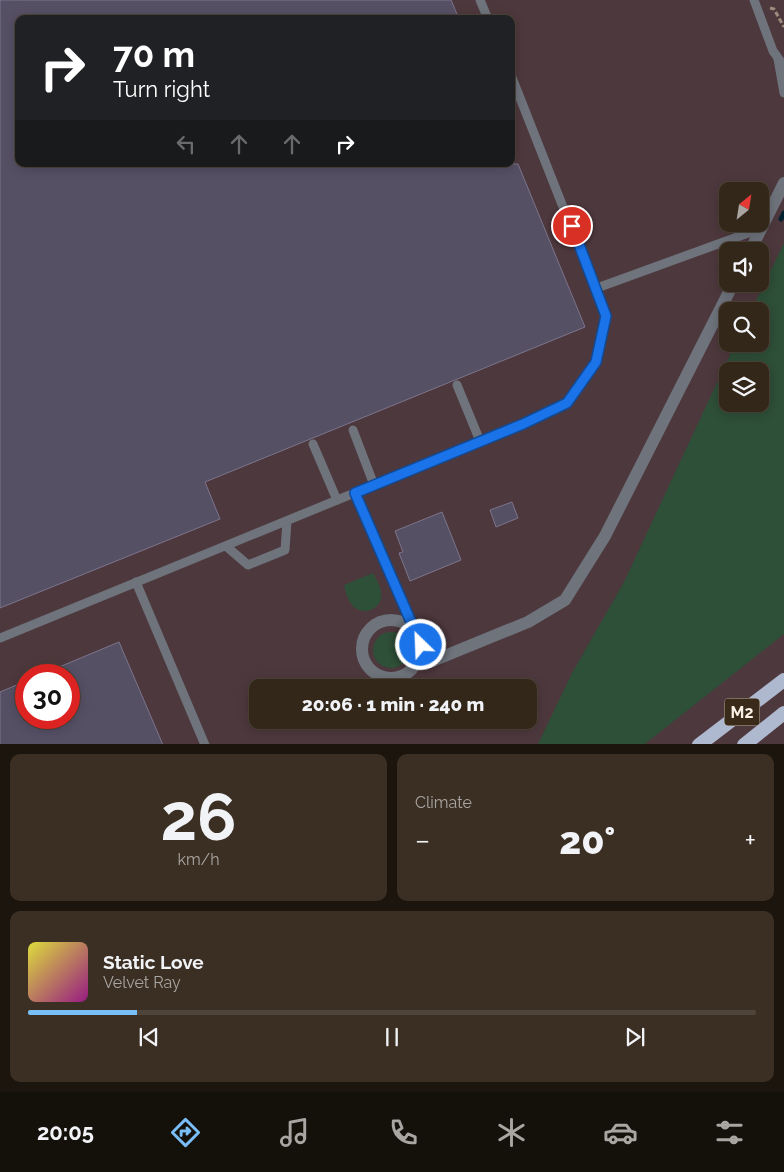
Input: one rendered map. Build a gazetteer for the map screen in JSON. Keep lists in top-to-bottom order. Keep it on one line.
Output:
{"streets":{"highway":["M2"]},"north":"top right","page":{"turn":["70 m","Turn right"],"limit":"30","trip":"20:06 · 1 min · 240 m","tile":[["26","km/h"],"Climate"],"heat":["−","20°","+"],"song":["Static Love","Velvet Ray"],"tabs":"20:05"}}
